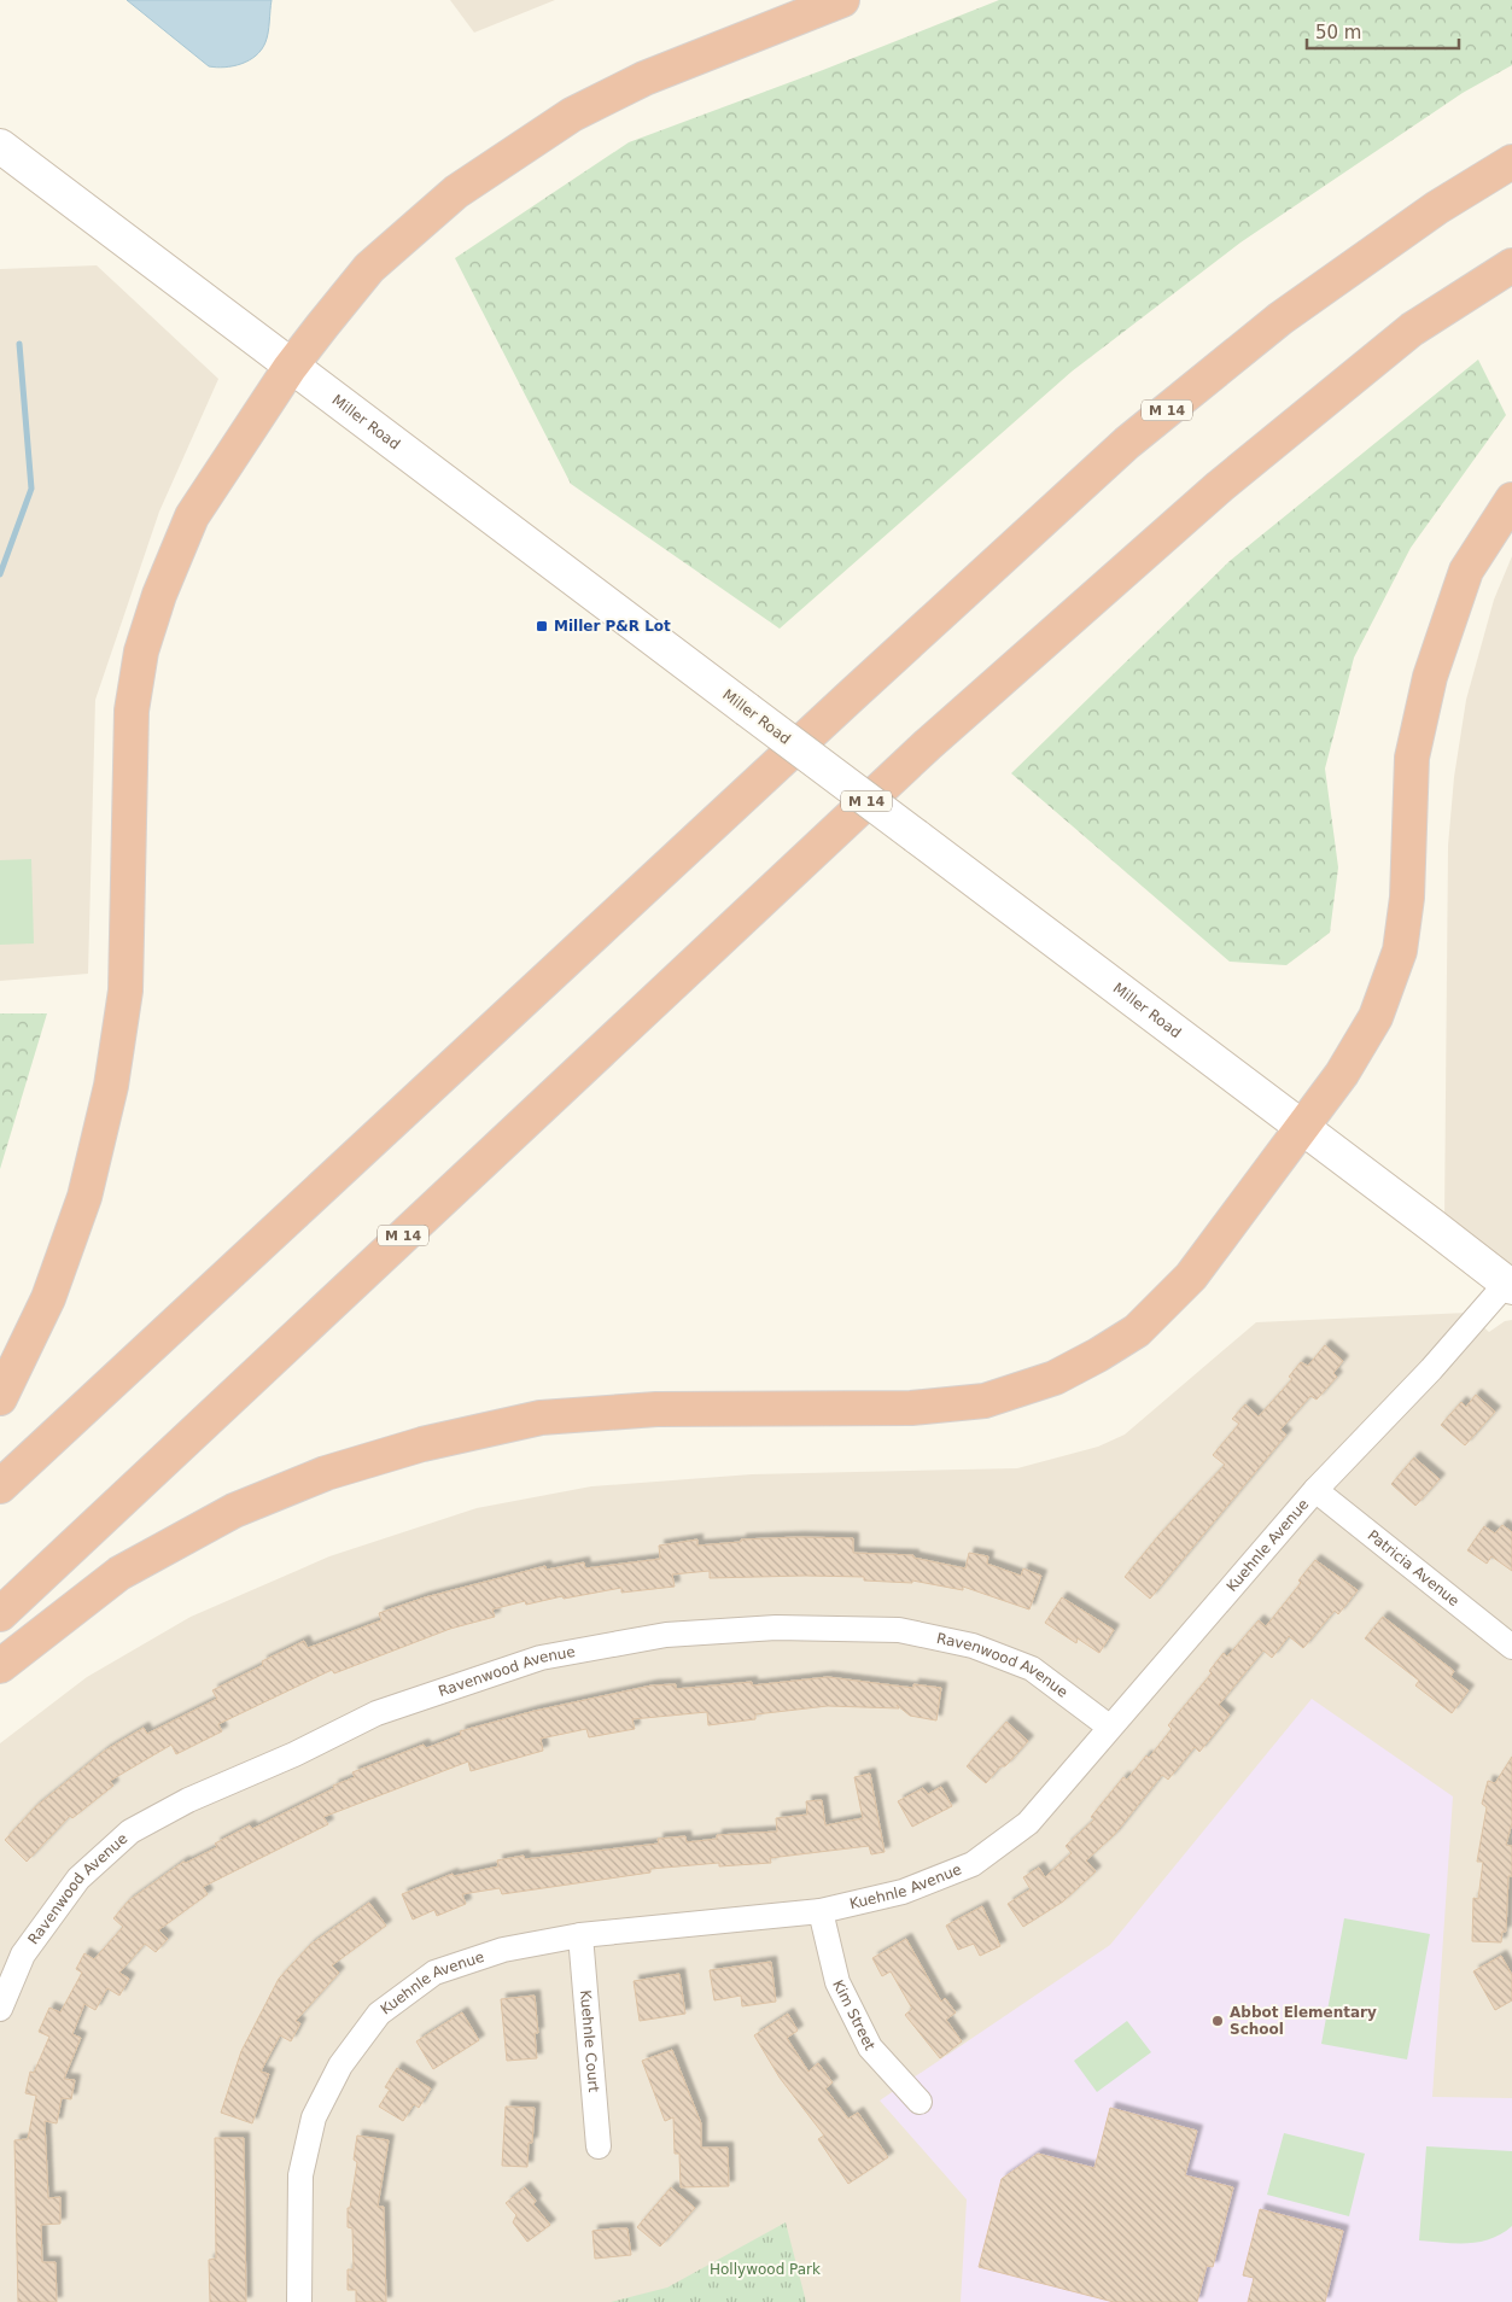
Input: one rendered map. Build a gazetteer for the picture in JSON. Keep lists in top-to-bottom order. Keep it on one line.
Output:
{"streets":{"highway":["M 14"],"main road":["Miller Road"],"street":["Kuehnle Avenue","Patricia Avenue","Ravenwood Avenue","Kim Street","Kuehnle Court"]},"crossings":[["Miller Road","Kuehnle Avenue"],["Kuehnle Avenue","Patricia Avenue"],["Kuehnle Avenue","Ravenwood Avenue"],["Kuehnle Avenue","Kim Street"],["Kuehnle Avenue","Kuehnle Court"]],"parks":["Hollywood Park"],"places":{"transit":["Miller P&R Lot"],"other":["Abbot Elementary School"]},"scale_bar":"50 m"}
